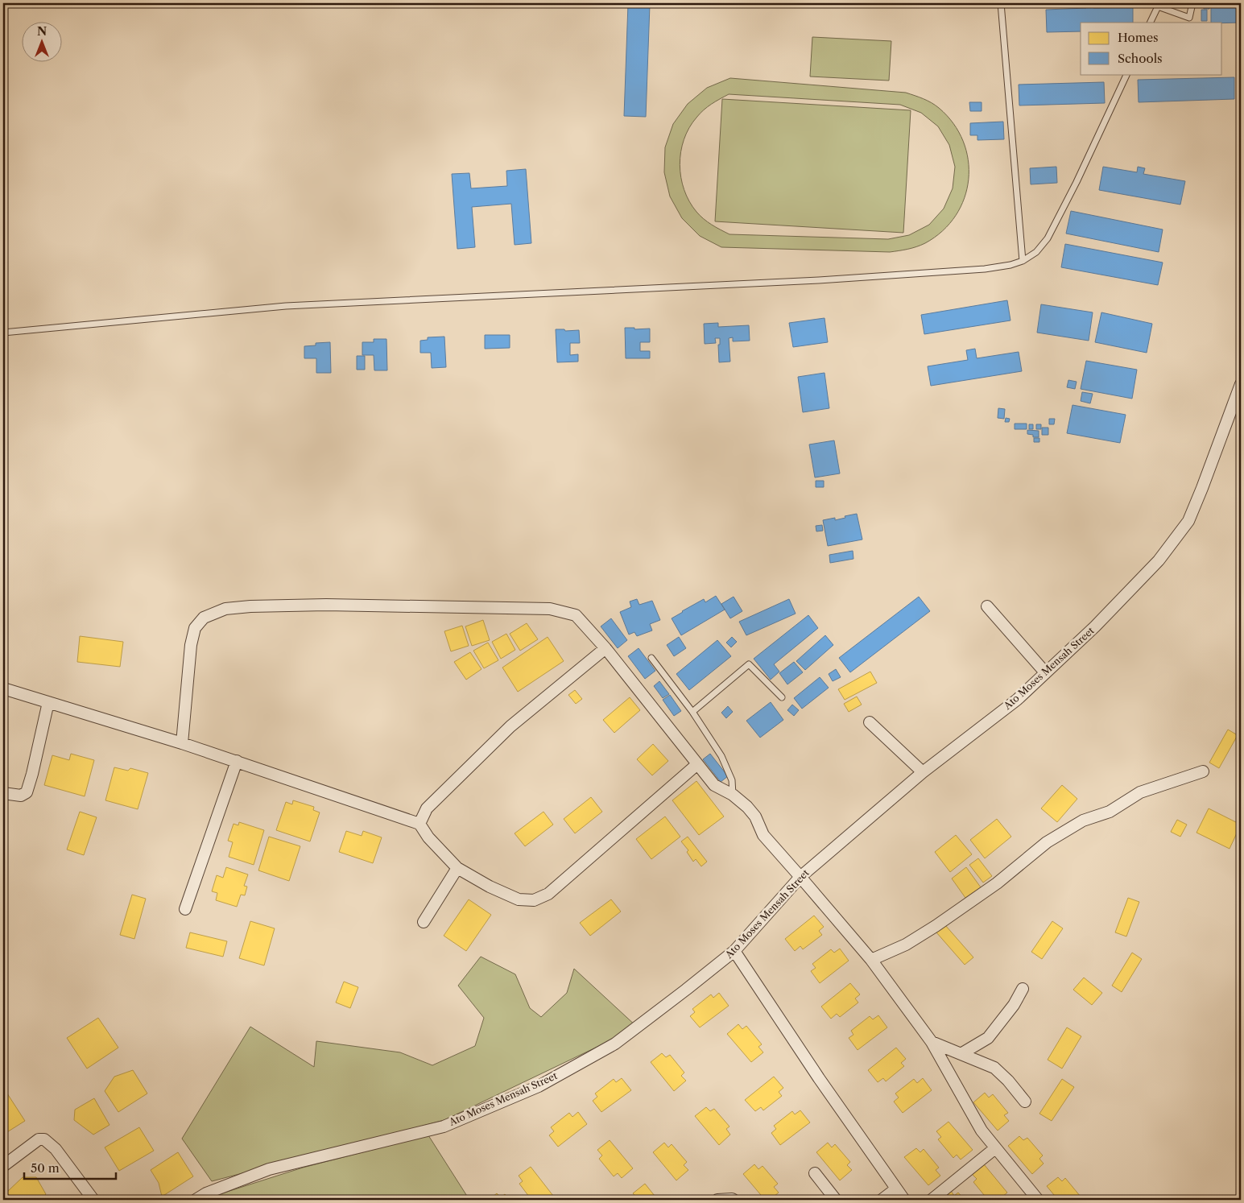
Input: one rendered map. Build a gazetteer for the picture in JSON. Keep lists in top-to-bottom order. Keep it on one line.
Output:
{"streets":{"street":["Ato Moses Mensah Street"]},"legend":["Homes","Schools"],"scale_bar":"50 m","north":"top"}
